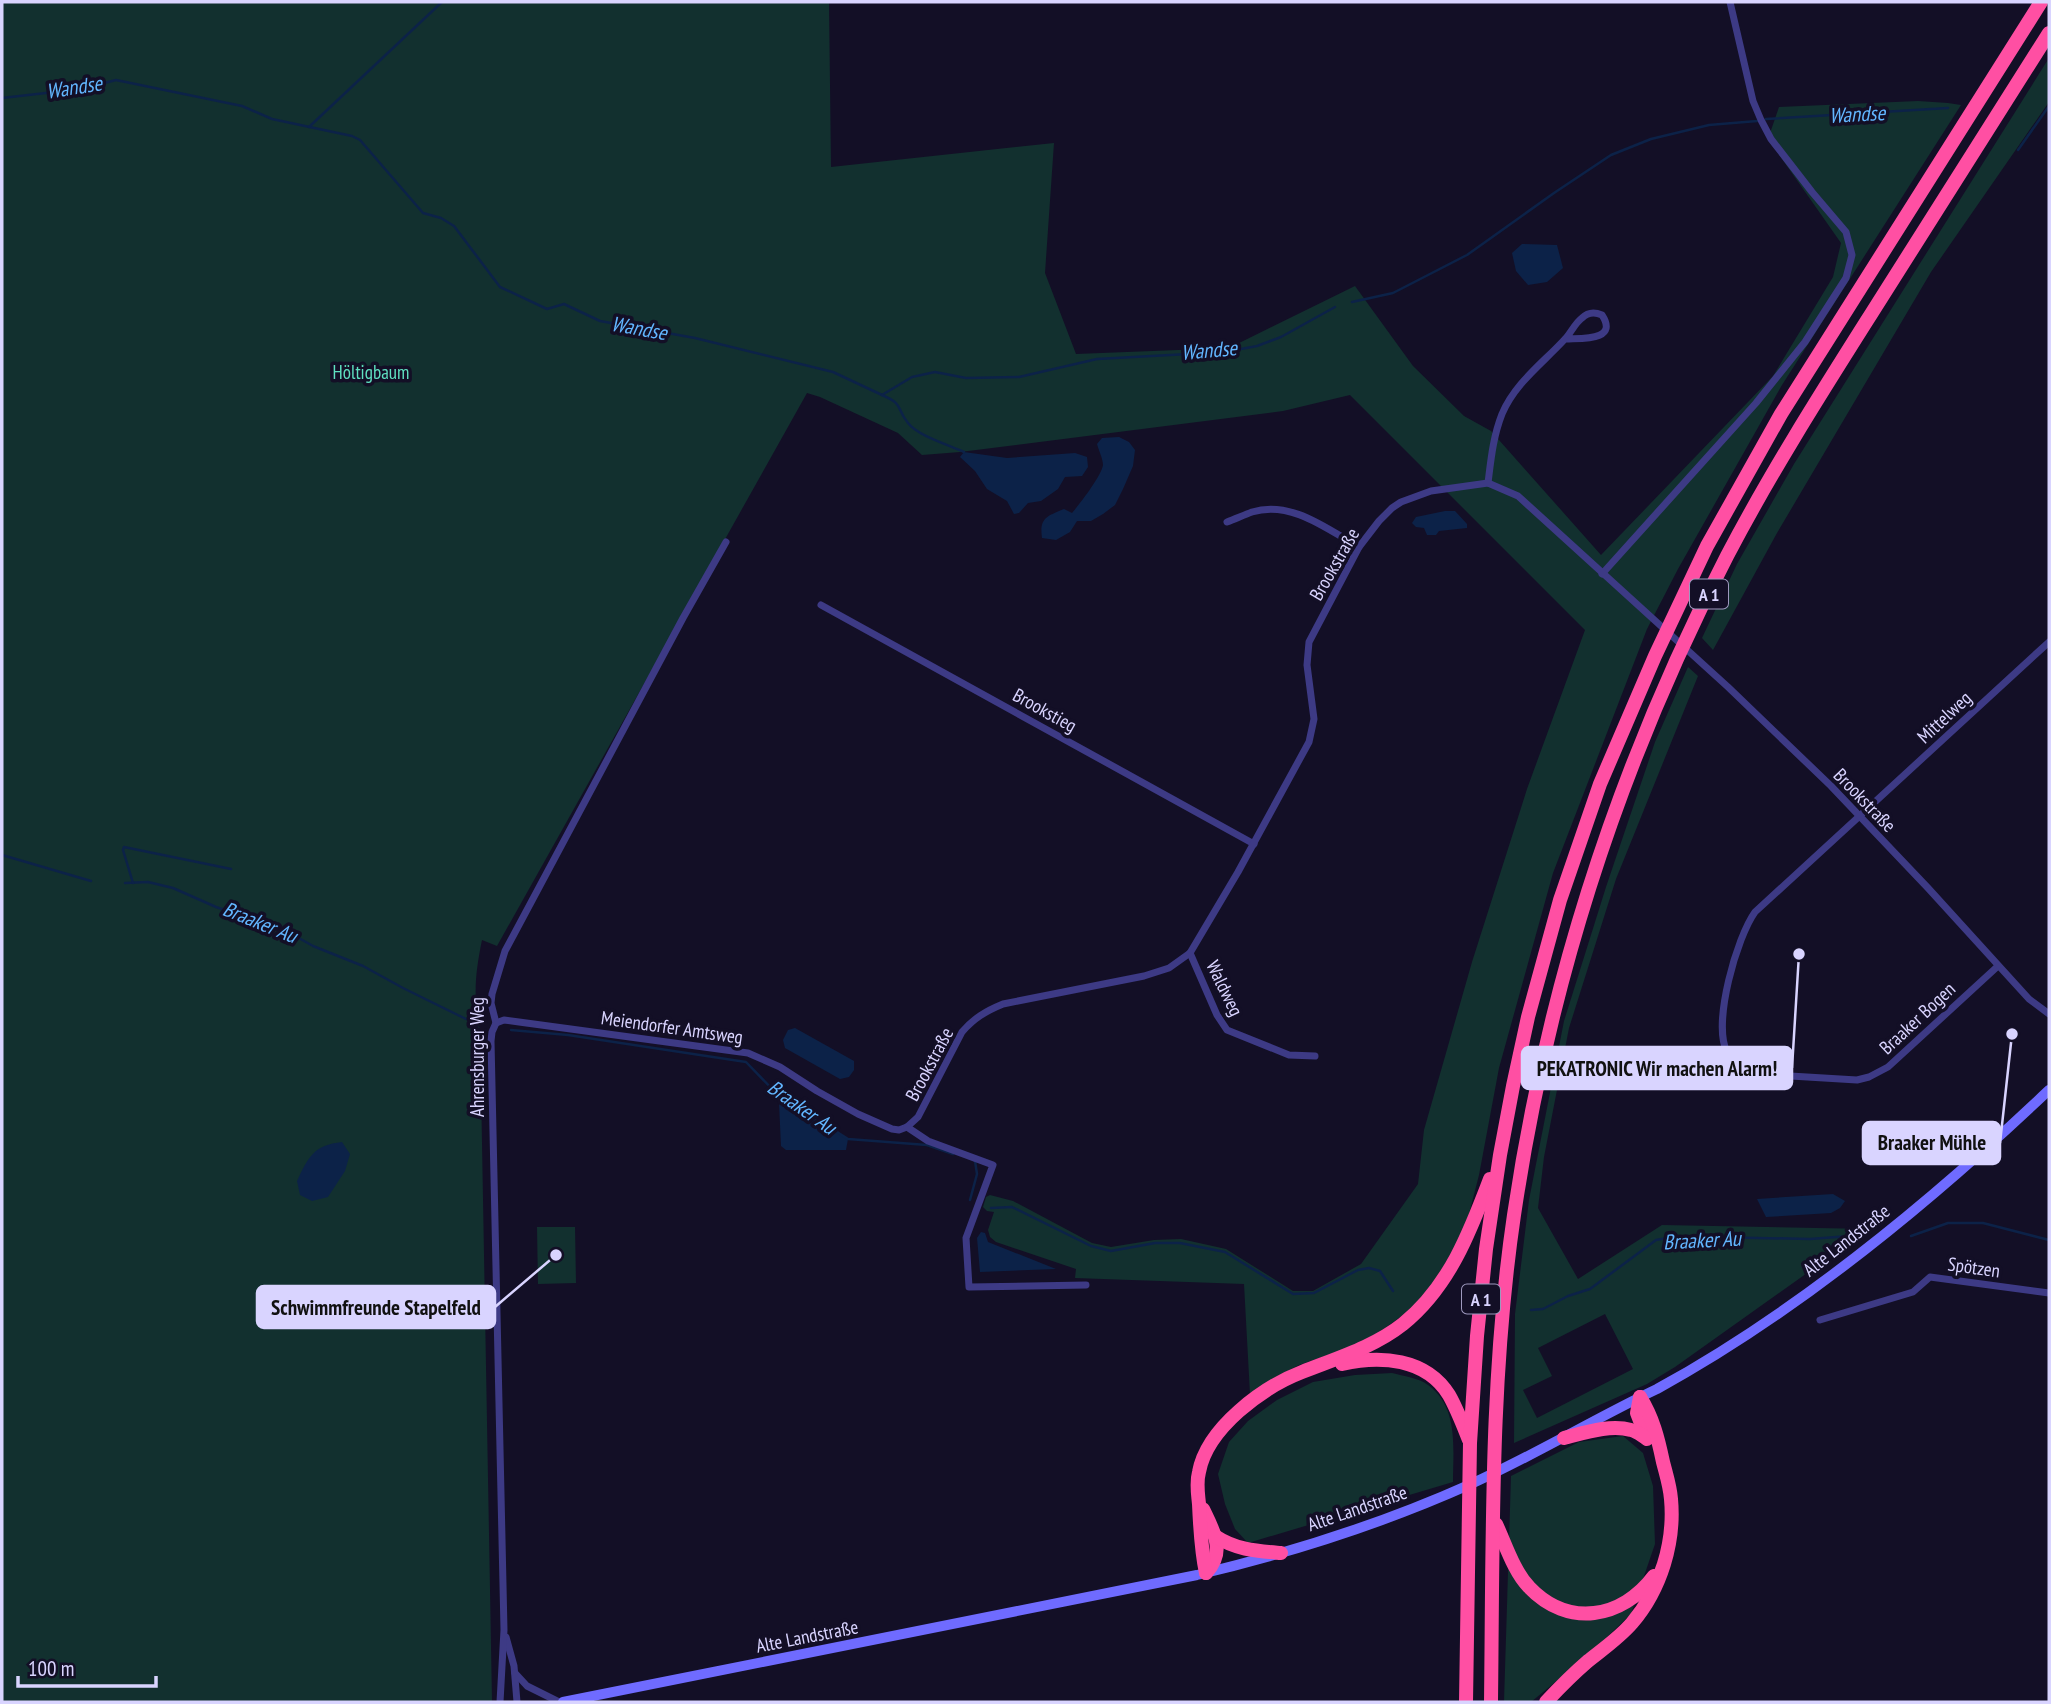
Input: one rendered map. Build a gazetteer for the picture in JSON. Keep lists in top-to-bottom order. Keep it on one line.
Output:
{"streets":{"highway":["A 1"],"main road":["Alte Landstraße"],"street":["Brookstraße","Brookstieg","Mittelweg","Waldweg","Braaker Bogen","Meiendorfer Amtsweg","Ahrensburger Weg","Spötzen"]},"crossings":[["Brookstraße","Brookstieg"],["Brookstraße","Mittelweg"],["Brookstraße","Waldweg"],["Brookstraße","Braaker Bogen"],["Brookstraße","Meiendorfer Amtsweg"],["Mittelweg","Braaker Bogen"],["Meiendorfer Amtsweg","Ahrensburger Weg"]],"water":["Wandse","Braaker Au"],"parks":["Höltigbaum"],"places":["PEKATRONIC Wir machen Alarm!","Braaker Mühle","Schwimmfreunde Stapelfeld"],"scale_bar":"100 m"}
